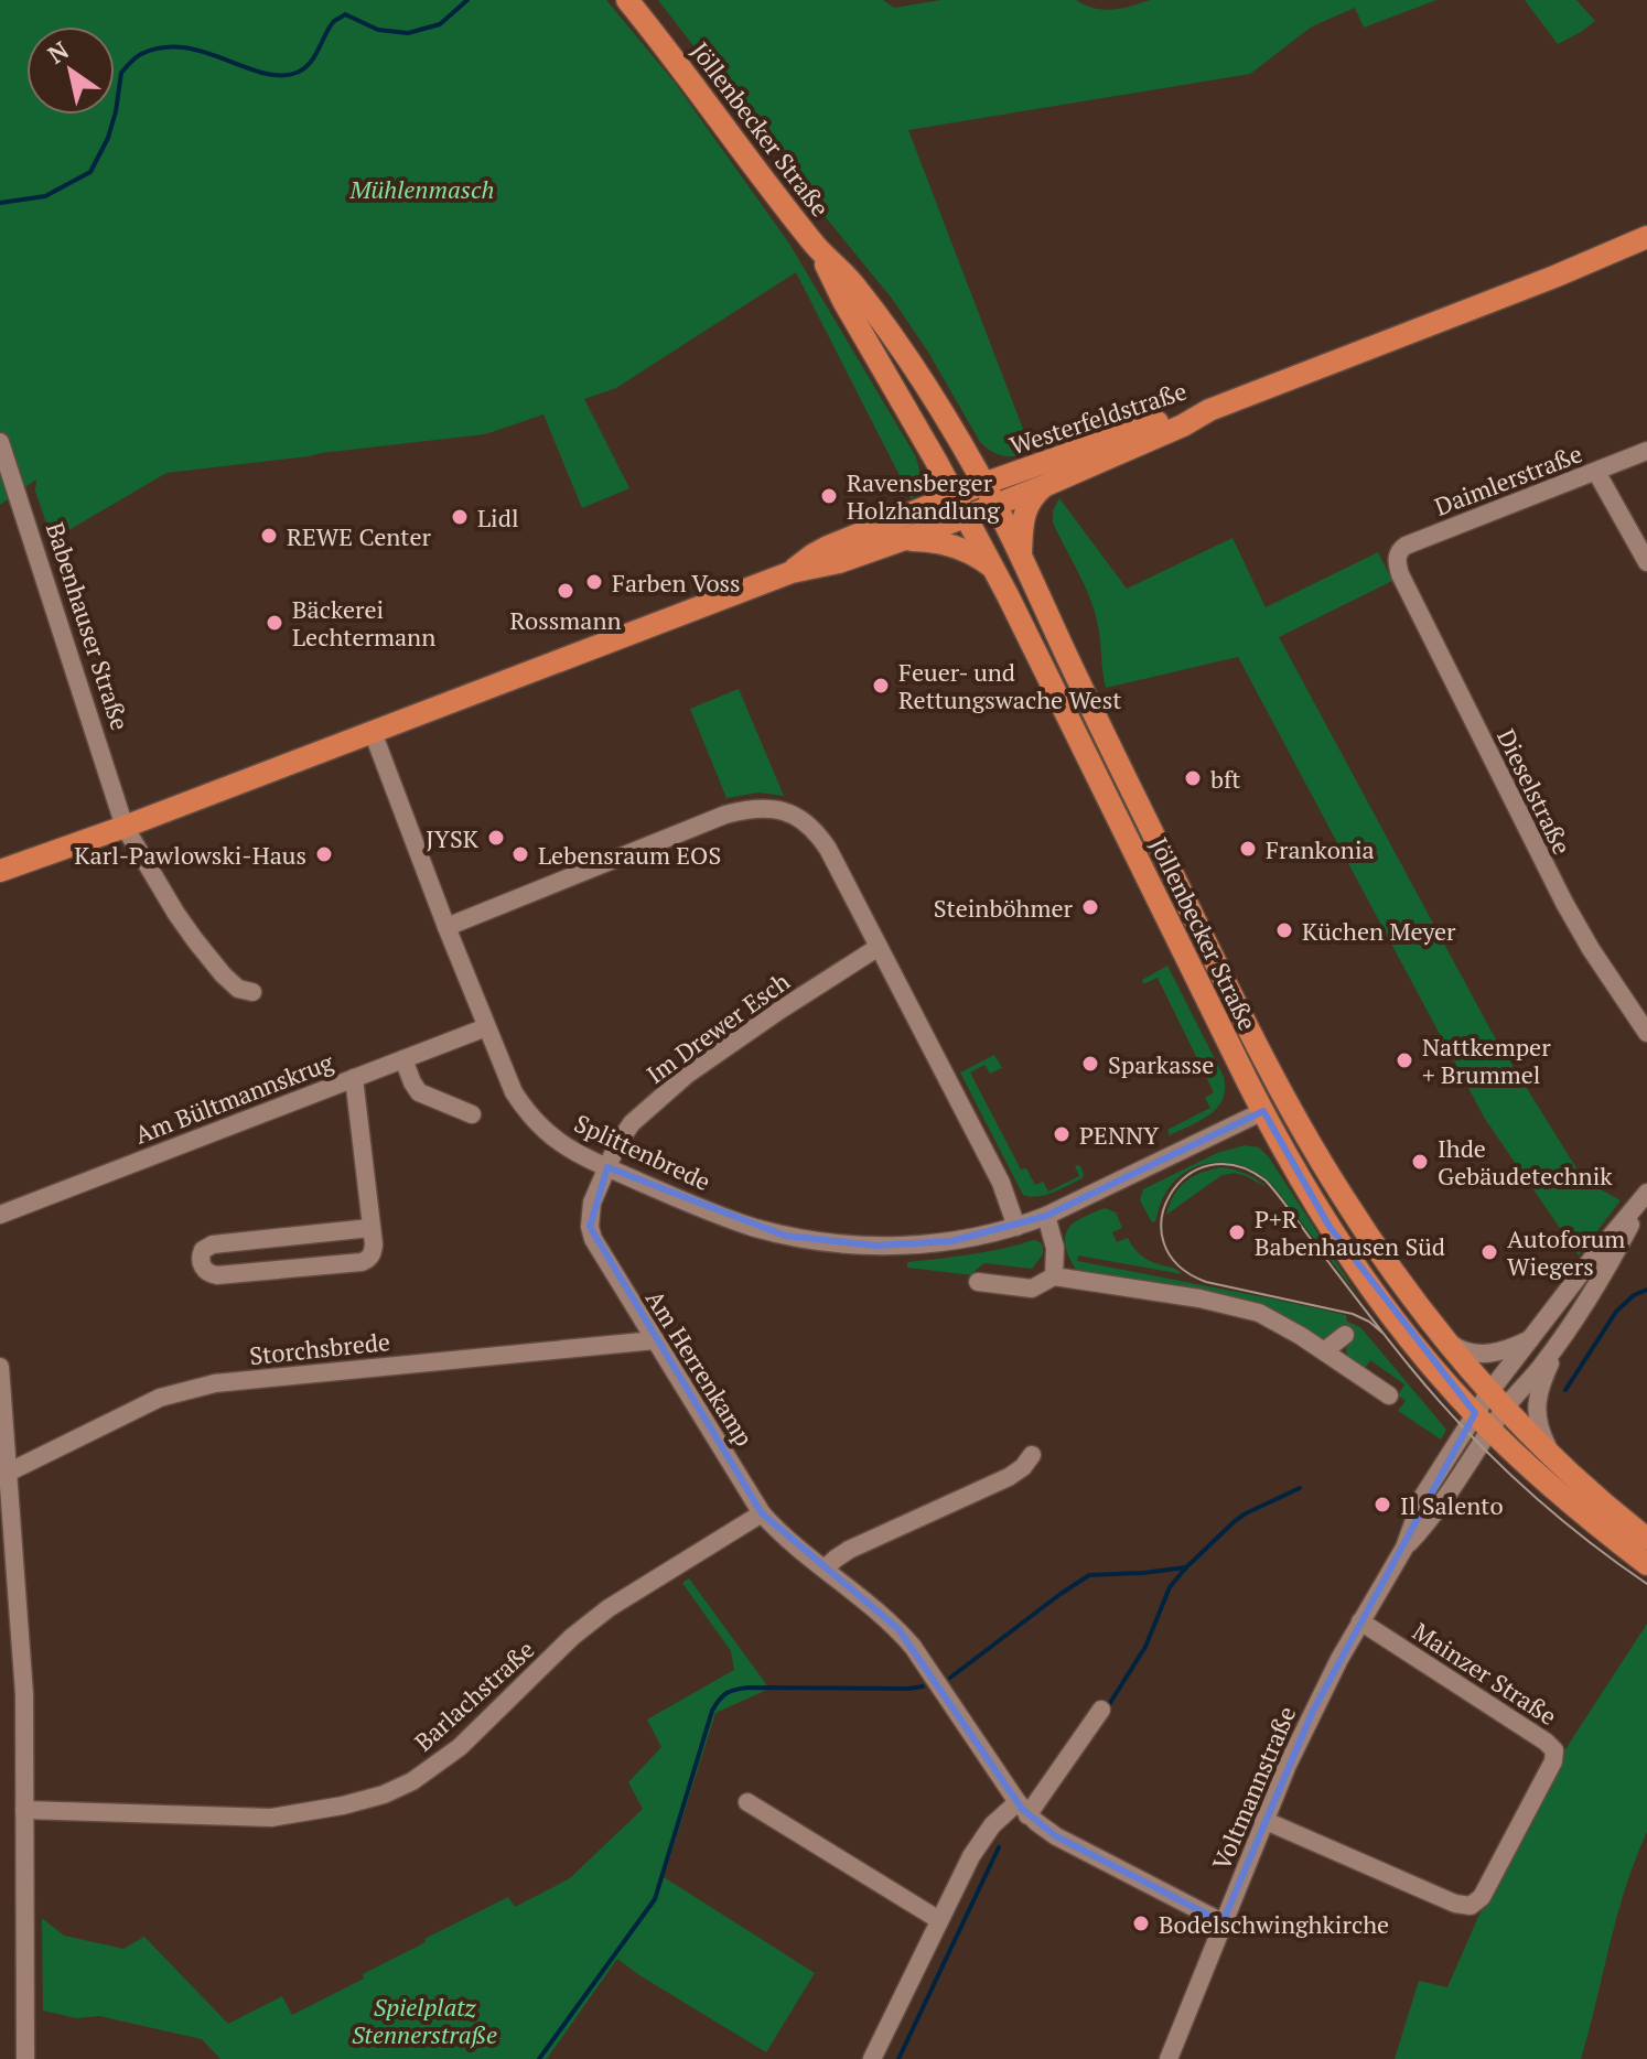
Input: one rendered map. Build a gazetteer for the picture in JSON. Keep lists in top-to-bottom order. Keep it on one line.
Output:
{"streets":{"main road":["Jöllenbecker Straße","Westerfeldstraße","Splittenbrede"],"street":["Daimlerstraße","Babenhauser Straße","Dieselstraße","Im Drewer Esch","Am Bültmannskrug","Storchsbrede","Am Herrenkamp","Mainzer Straße","Barlachstraße","Voltmannstraße"]},"crossings":[["Jöllenbecker Straße","Westerfeldstraße"],["Jöllenbecker Straße","Splittenbrede"],["Jöllenbecker Straße","Voltmannstraße"],["Daimlerstraße","Dieselstraße"],["Im Drewer Esch","Splittenbrede"],["Im Drewer Esch","Am Herrenkamp"],["Am Bültmannskrug","Splittenbrede"],["Splittenbrede","Am Herrenkamp"],["Storchsbrede","Am Herrenkamp"],["Am Herrenkamp","Barlachstraße"],["Am Herrenkamp","Voltmannstraße"],["Mainzer Straße","Voltmannstraße"]],"parks":["Mühlenmasch","Spielplatz Stennerstraße"],"places":["Ravensberger Holzhandlung","Lidl","REWE Center","Farben Voss","Rossmann","Bäckerei Lechtermann","Feuer- und Rettungswache West","bft","JYSK","Frankonia","Karl-Pawlowski-Haus","Lebensraum EOS","Steinböhmer","Küchen Meyer","Nattkemper + Brummel","Sparkasse","PENNY","Ihde Gebäudetechnik","P+R Babenhausen Süd","Autoforum Wiegers","Il Salento","Bodelschwinghkirche"],"north":"top left"}
